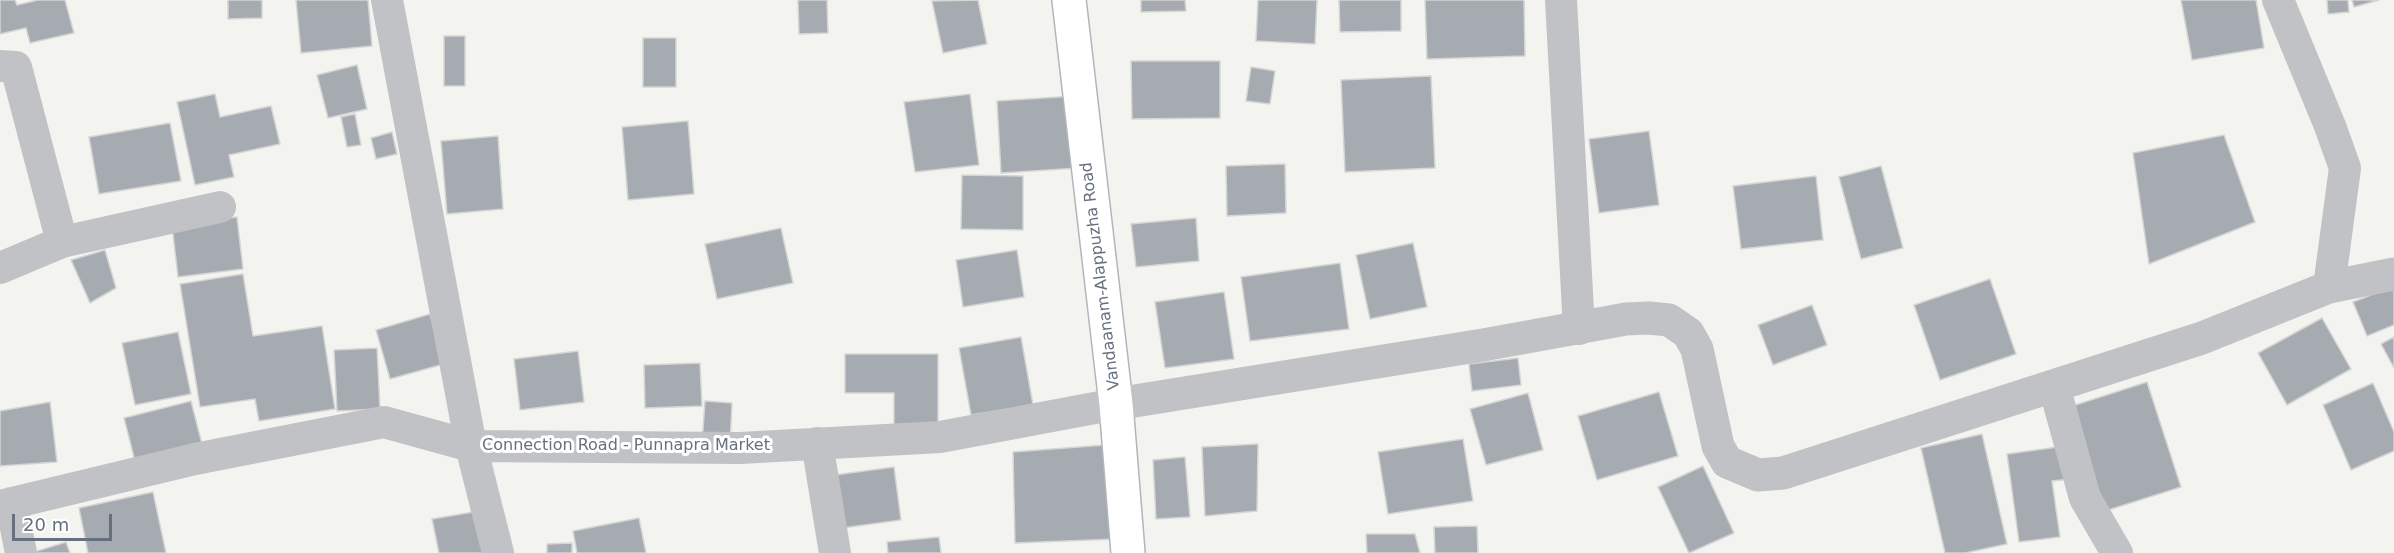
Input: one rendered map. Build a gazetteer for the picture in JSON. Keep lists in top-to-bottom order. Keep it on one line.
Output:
{"streets":{"main road":["Vandaanam-Alappuzha Road"],"street":["Connection Road - Punnapra Market"]},"crossings":[["Vandaanam-Alappuzha Road","Connection Road - Punnapra Market"]],"scale_bar":"20 m"}
